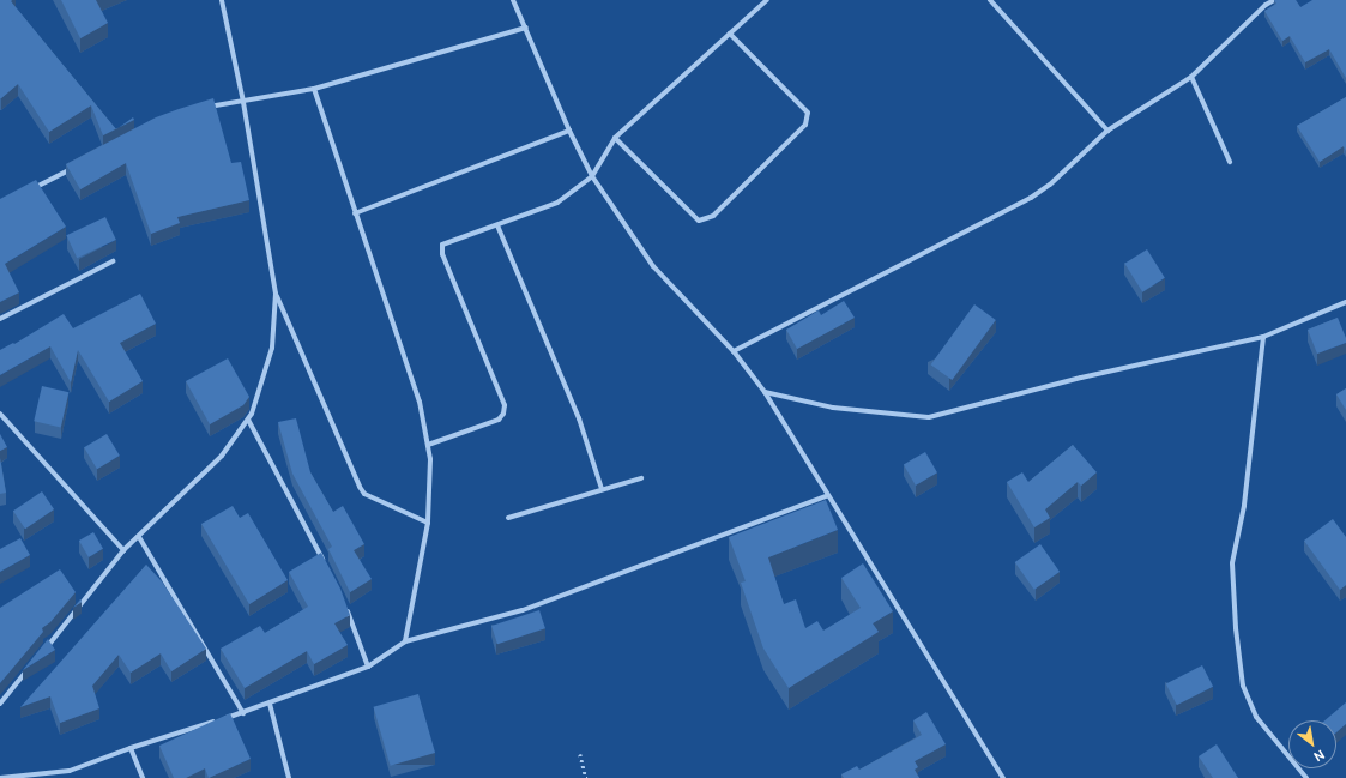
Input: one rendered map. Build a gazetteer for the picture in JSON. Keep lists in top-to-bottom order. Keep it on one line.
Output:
{"north":"bottom right"}
